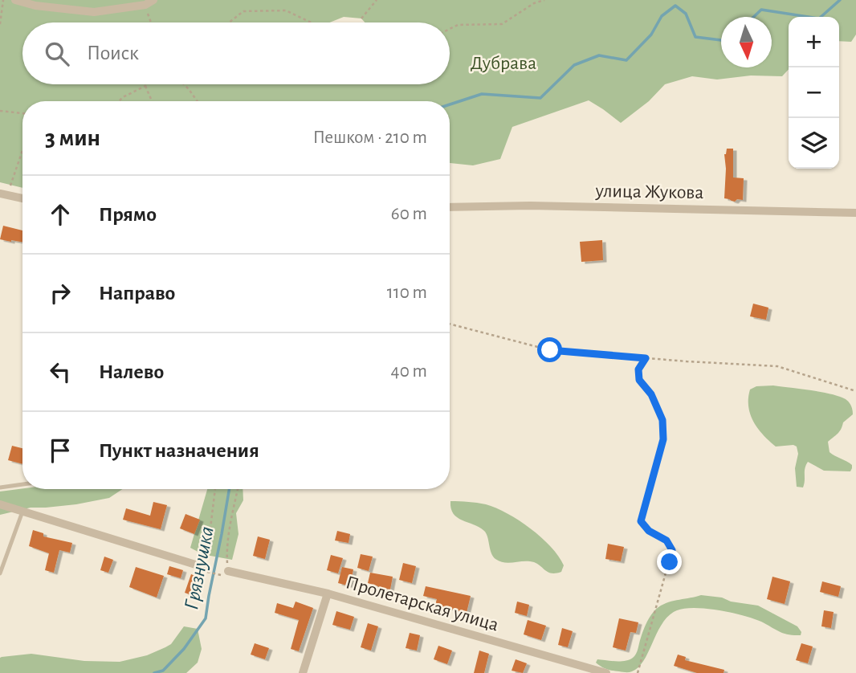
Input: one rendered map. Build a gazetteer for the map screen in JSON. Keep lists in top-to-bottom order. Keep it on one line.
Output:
{"streets":{"street":["улица Жукова","Пролетарская улица"]},"water":["Грязнушка"],"parks":["Дубрава"],"north":"bottom","page":{"map_buttons":["+","−"],"search":"Поиск","heading":["3 мин","Пешком · 210 m"],"list":[["Прямо","60 m"],["Направо","110 m"],["Налево","40 m"],"Пункт назначения"]}}
